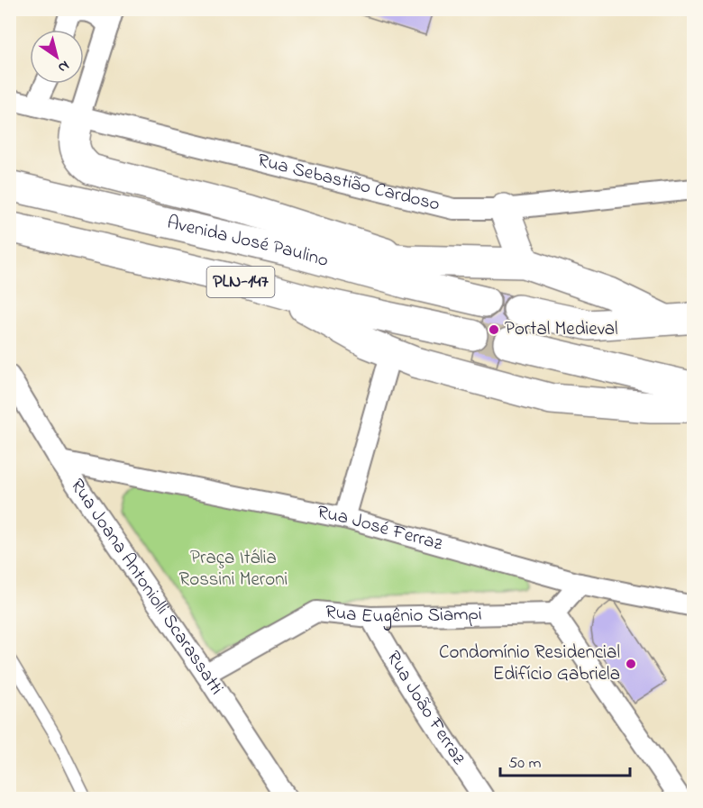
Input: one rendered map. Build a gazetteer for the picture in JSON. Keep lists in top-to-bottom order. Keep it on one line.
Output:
{"streets":{"main road":["Avenida José Paulino","PLN-147"],"street":["Rua Sebastião Cardoso","Rua José Ferraz","Rua Joana Antoniolli Scarassatti","Rua Eugênio Siampi","Rua João Ferraz"]},"crossings":[["Rua José Ferraz","Rua Joana Antoniolli Scarassatti"],["Rua Joana Antoniolli Scarassatti","Rua Eugênio Siampi"],["Rua Eugênio Siampi","Rua João Ferraz"]],"parks":["Praça Itália Rossini Meroni"],"places":["Portal Medieval","Condomínio Residencial Edifício Gabriela"],"scale_bar":"50 m","north":"bottom right"}
